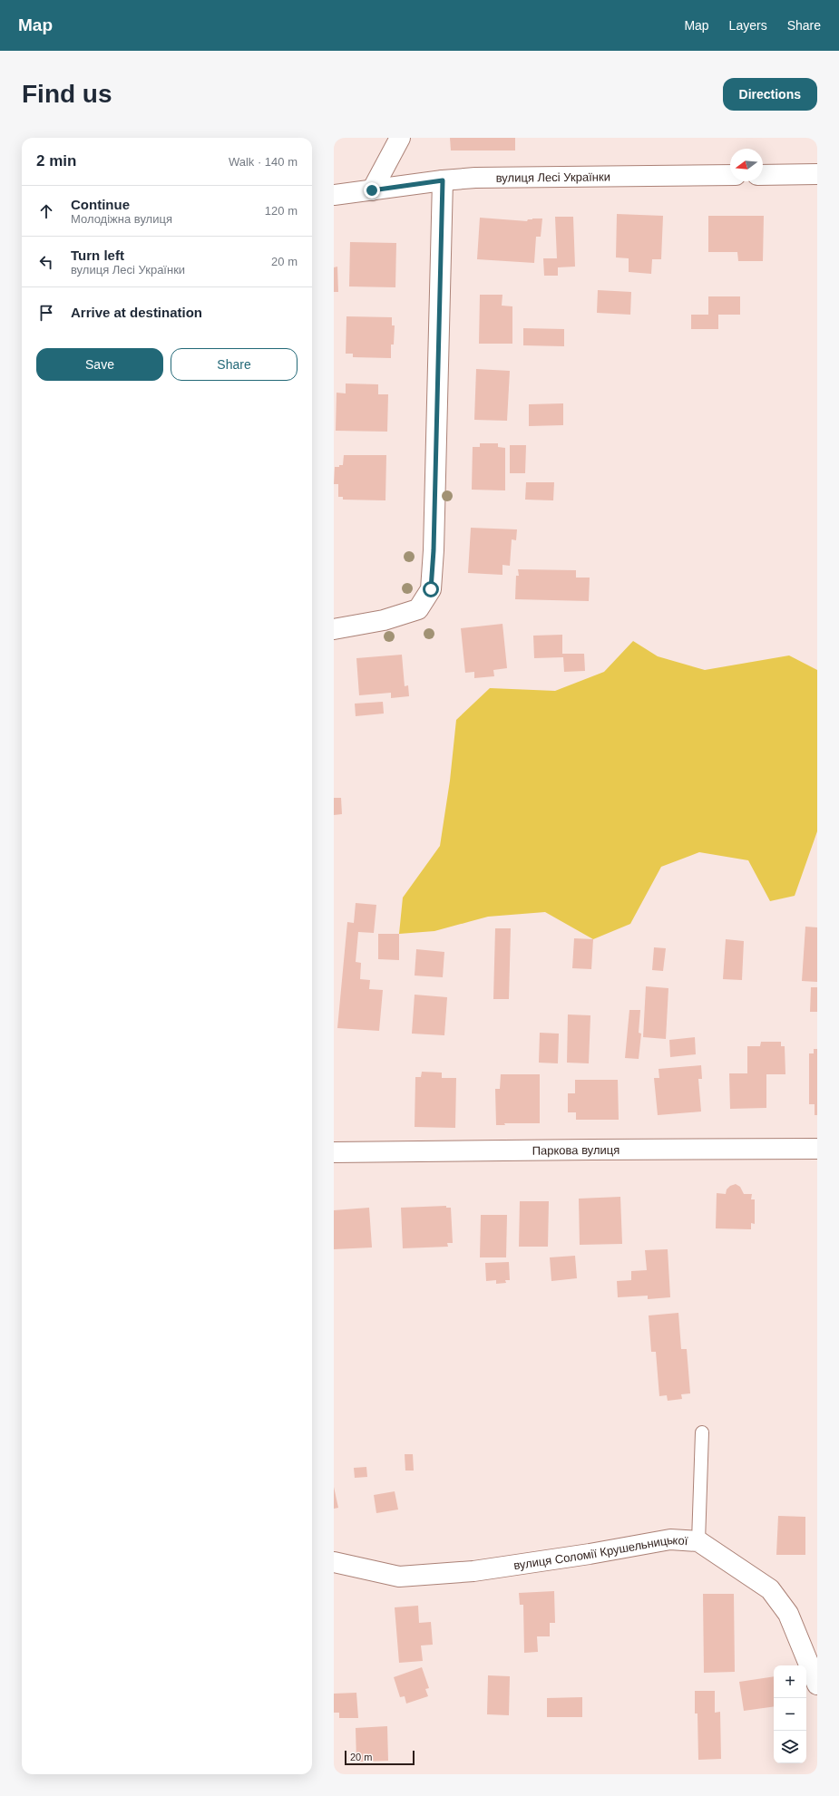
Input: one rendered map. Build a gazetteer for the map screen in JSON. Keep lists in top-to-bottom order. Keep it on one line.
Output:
{"streets":{"street":["вулиця Лесі Українки","Паркова вулиця","вулиця Соломії Крушельницької"]},"scale_bar":"20 m","north":"left","page":{"header":"Map","nav":["Map","Layers","Share"],"buttons":["Directions",["Save","Share"]],"title":"Find us","heading":["2 min","Walk · 140 m"],"list":[["Continue","Молодіжна вулиця","120 m"],["Turn left","вулиця Лесі Українки","20 m"],"Arrive at destination"],"map_buttons":["+","−"],"scale":"20 m"}}
